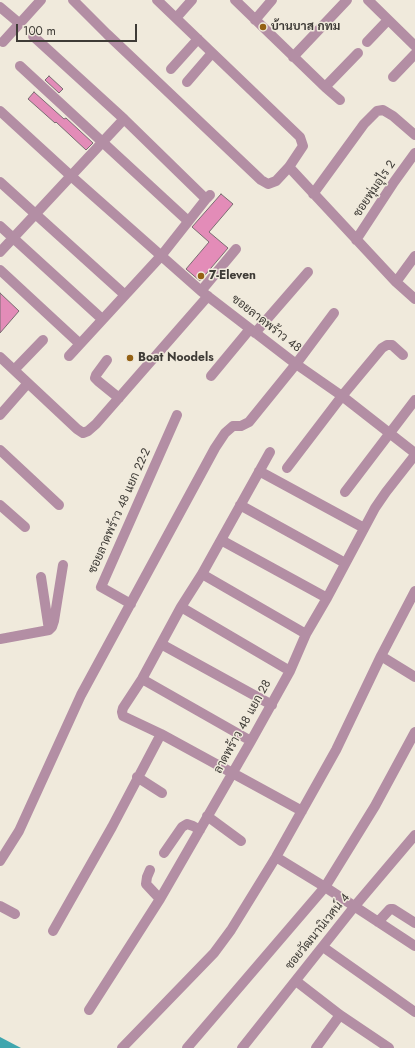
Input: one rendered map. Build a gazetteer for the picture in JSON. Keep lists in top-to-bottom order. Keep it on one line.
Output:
{"streets":{"street":["ซอยพุ่มอุไร 2","ซอยลาดพร้าว 48","ซอยลาดพร้าว 48 แยก 22-2","ลาดพร้าว 48 แยก 28","ซอยวัฒนานิเวศน์ 4"]},"crossings":[["ซอยลาดพร้าว 48","ลาดพร้าว 48 แยก 28"]],"places":["บ้านบาส กทม","7-Eleven","Boat Noodels"],"scale_bar":"100 m"}
